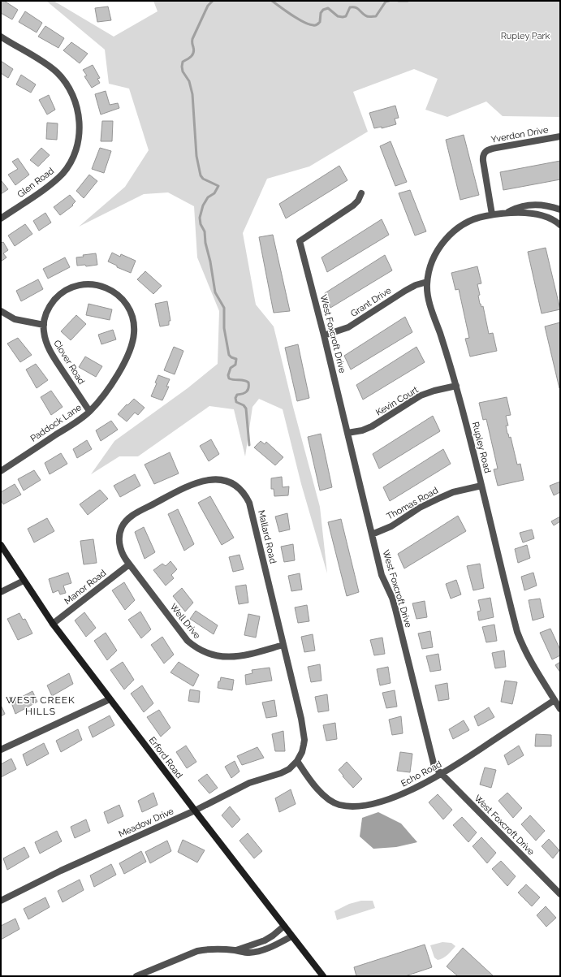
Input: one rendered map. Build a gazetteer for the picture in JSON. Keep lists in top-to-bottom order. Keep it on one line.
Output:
{"streets":{"street":["Yverdon Drive","Glen Road","Grant Drive","West Foxcroft Drive","Clover Road","Kevin Court","Paddock Lane","Rupley Road","Thomas Road","Mallard Road","Manor Road","Well Drive","Erford Road","Echo Road","Meadow Drive"]},"crossings":[["Yverdon Drive","Rupley Road"],["Grant Drive","West Foxcroft Drive"],["Grant Drive","Rupley Road"],["West Foxcroft Drive","Kevin Court"],["West Foxcroft Drive","Thomas Road"],["West Foxcroft Drive","Echo Road"],["Clover Road","Paddock Lane"],["Kevin Court","Rupley Road"],["Rupley Road","Thomas Road"],["Rupley Road","Echo Road"],["Mallard Road","Manor Road"],["Mallard Road","Well Drive"],["Mallard Road","Echo Road"],["Mallard Road","Meadow Drive"],["Manor Road","Well Drive"],["Manor Road","Erford Road"],["Erford Road","Meadow Drive"],["Echo Road","Meadow Drive"]],"districts":["WEST CREEK HILLS"],"parks":["Rupley Park"]}
